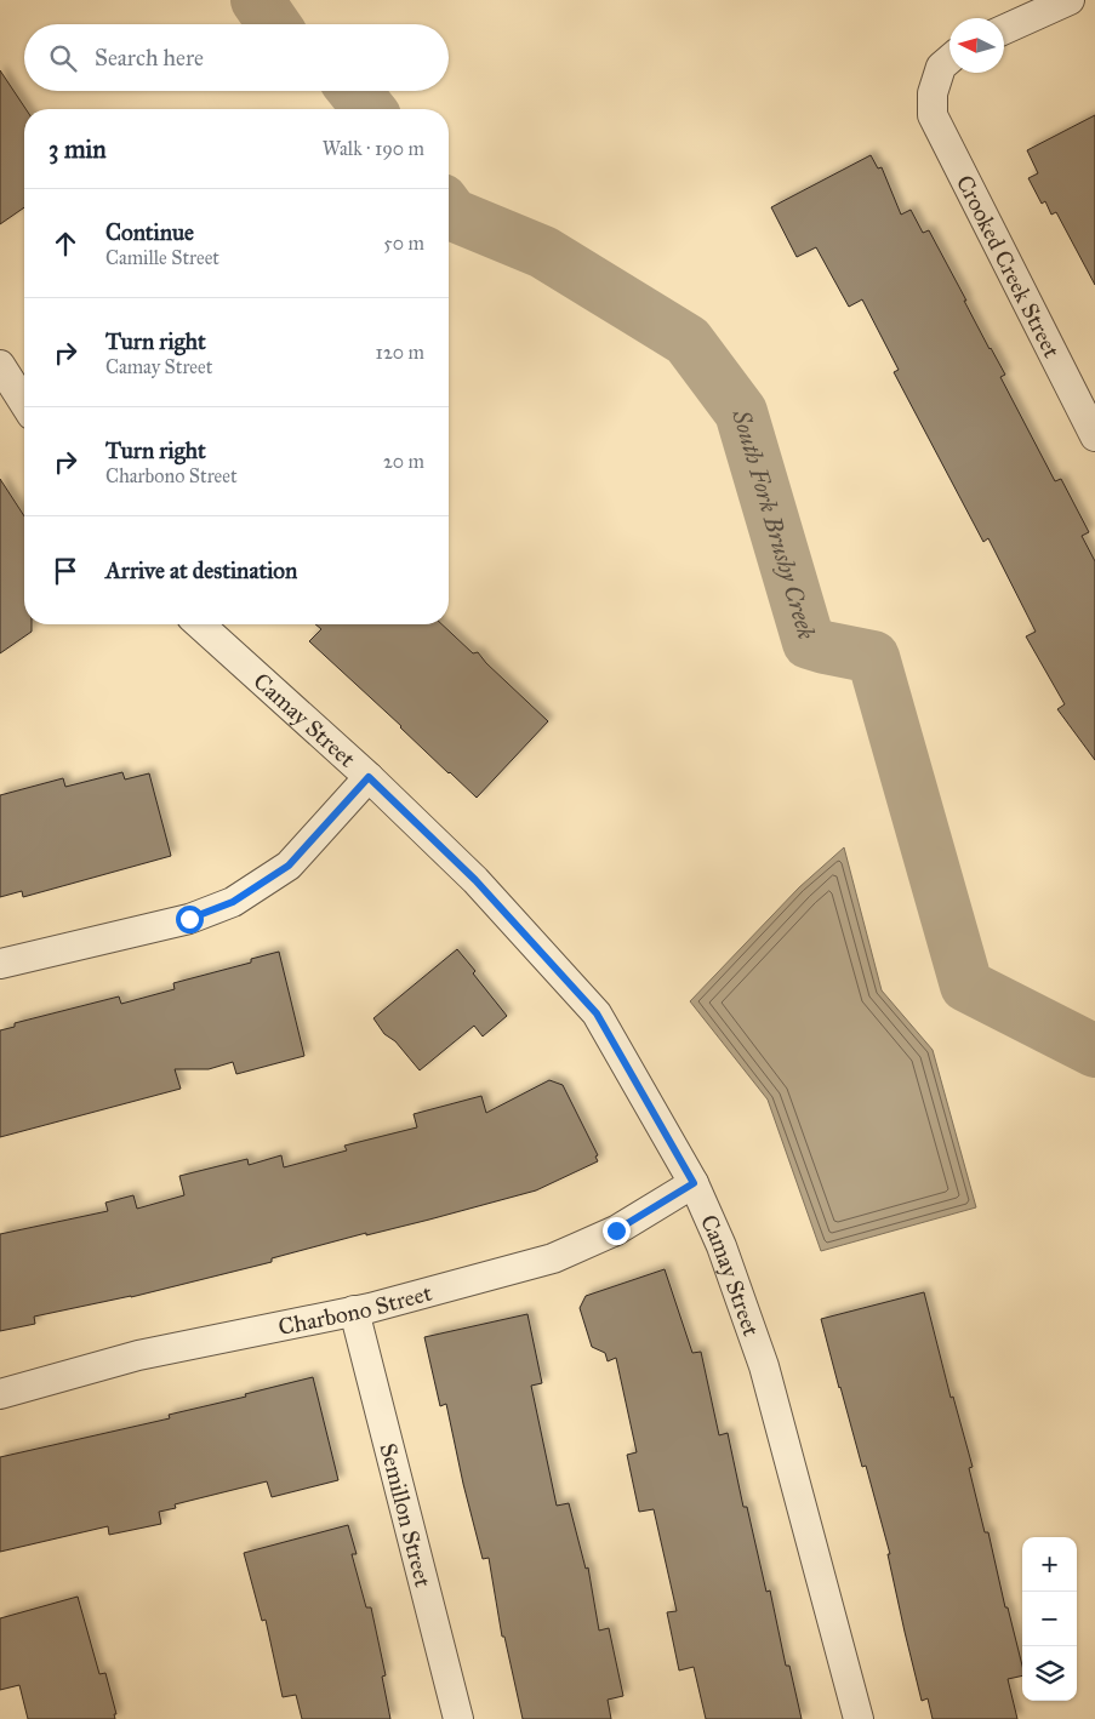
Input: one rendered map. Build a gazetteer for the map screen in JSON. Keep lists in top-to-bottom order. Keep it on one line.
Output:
{"streets":{"street":["Crooked Creek Street","Camay Street","Charbono Street","Semillon Street"]},"crossings":[["Camay Street","Charbono Street"],["Charbono Street","Semillon Street"]],"water":["South Fork Brushy Creek"],"north":"left","page":{"search":"Search here","heading":["3 min","Walk · 190 m"],"list":[["Continue","Camille Street","50 m"],["Turn right","Camay Street","120 m"],["Turn right","Charbono Street","20 m"],"Arrive at destination"],"map_buttons":["+","−"]}}
